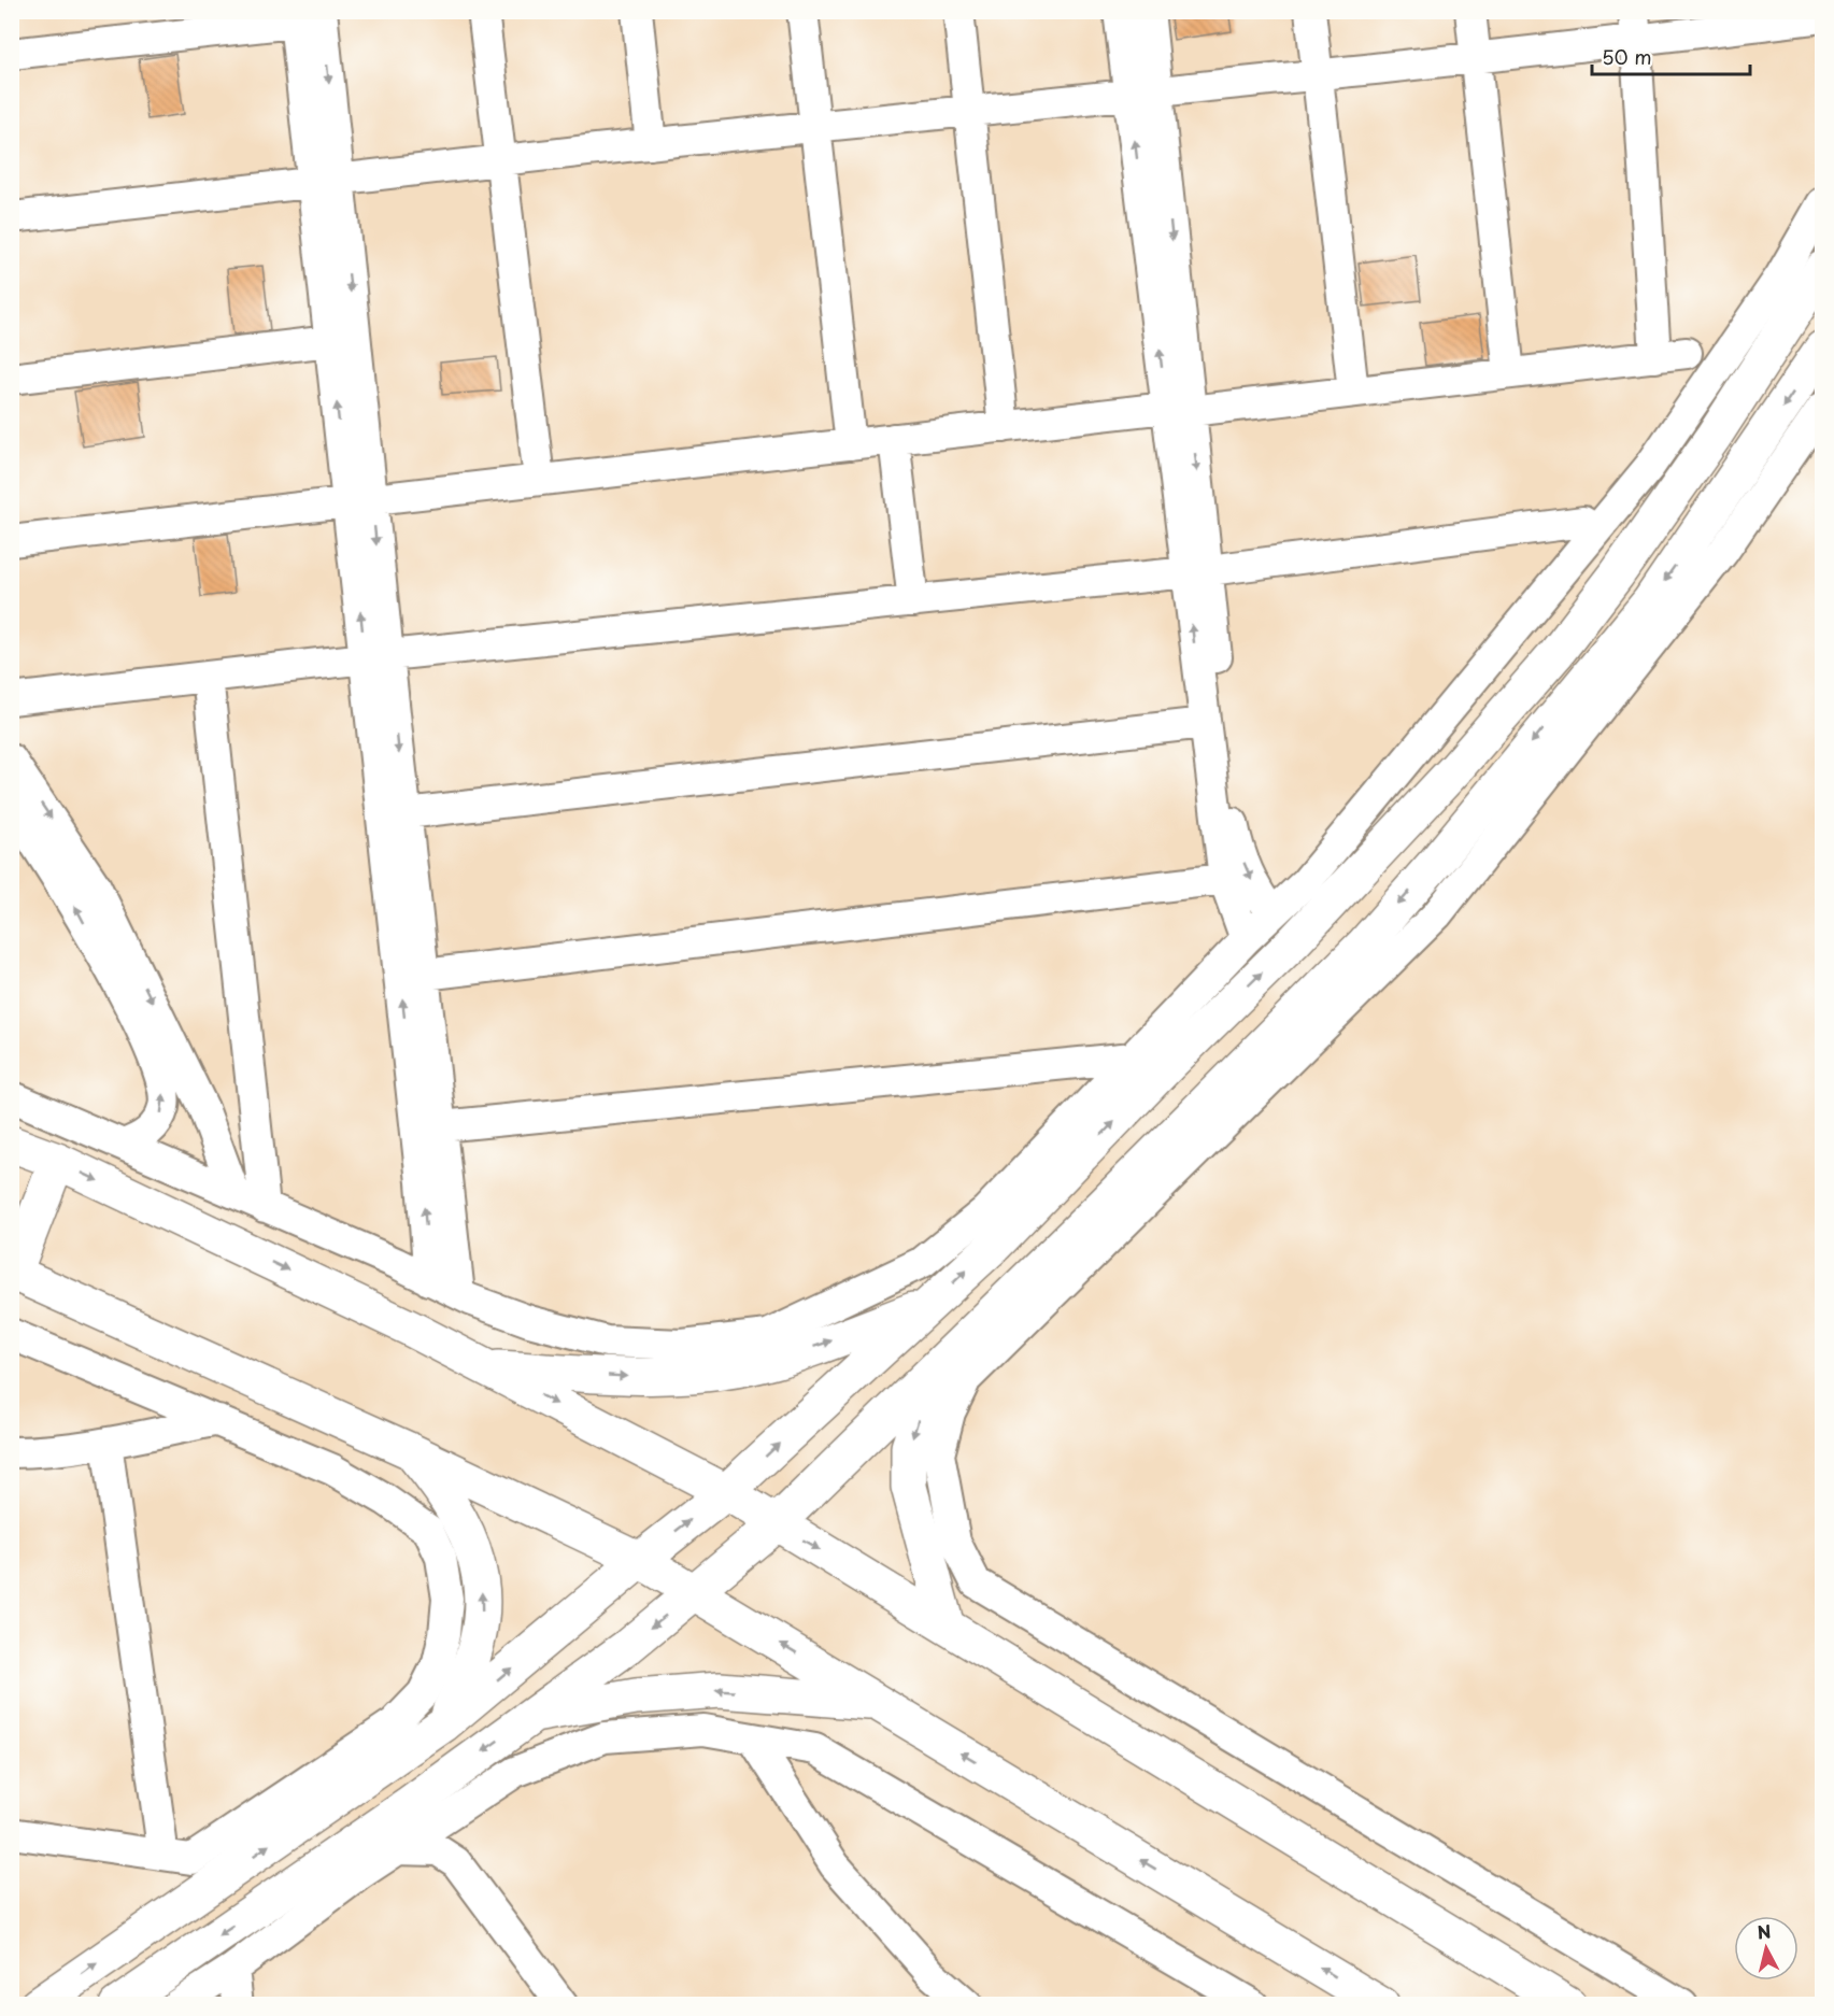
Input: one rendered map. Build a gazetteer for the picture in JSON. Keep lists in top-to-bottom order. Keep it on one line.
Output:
{"scale_bar":"50 m","north":"top"}
